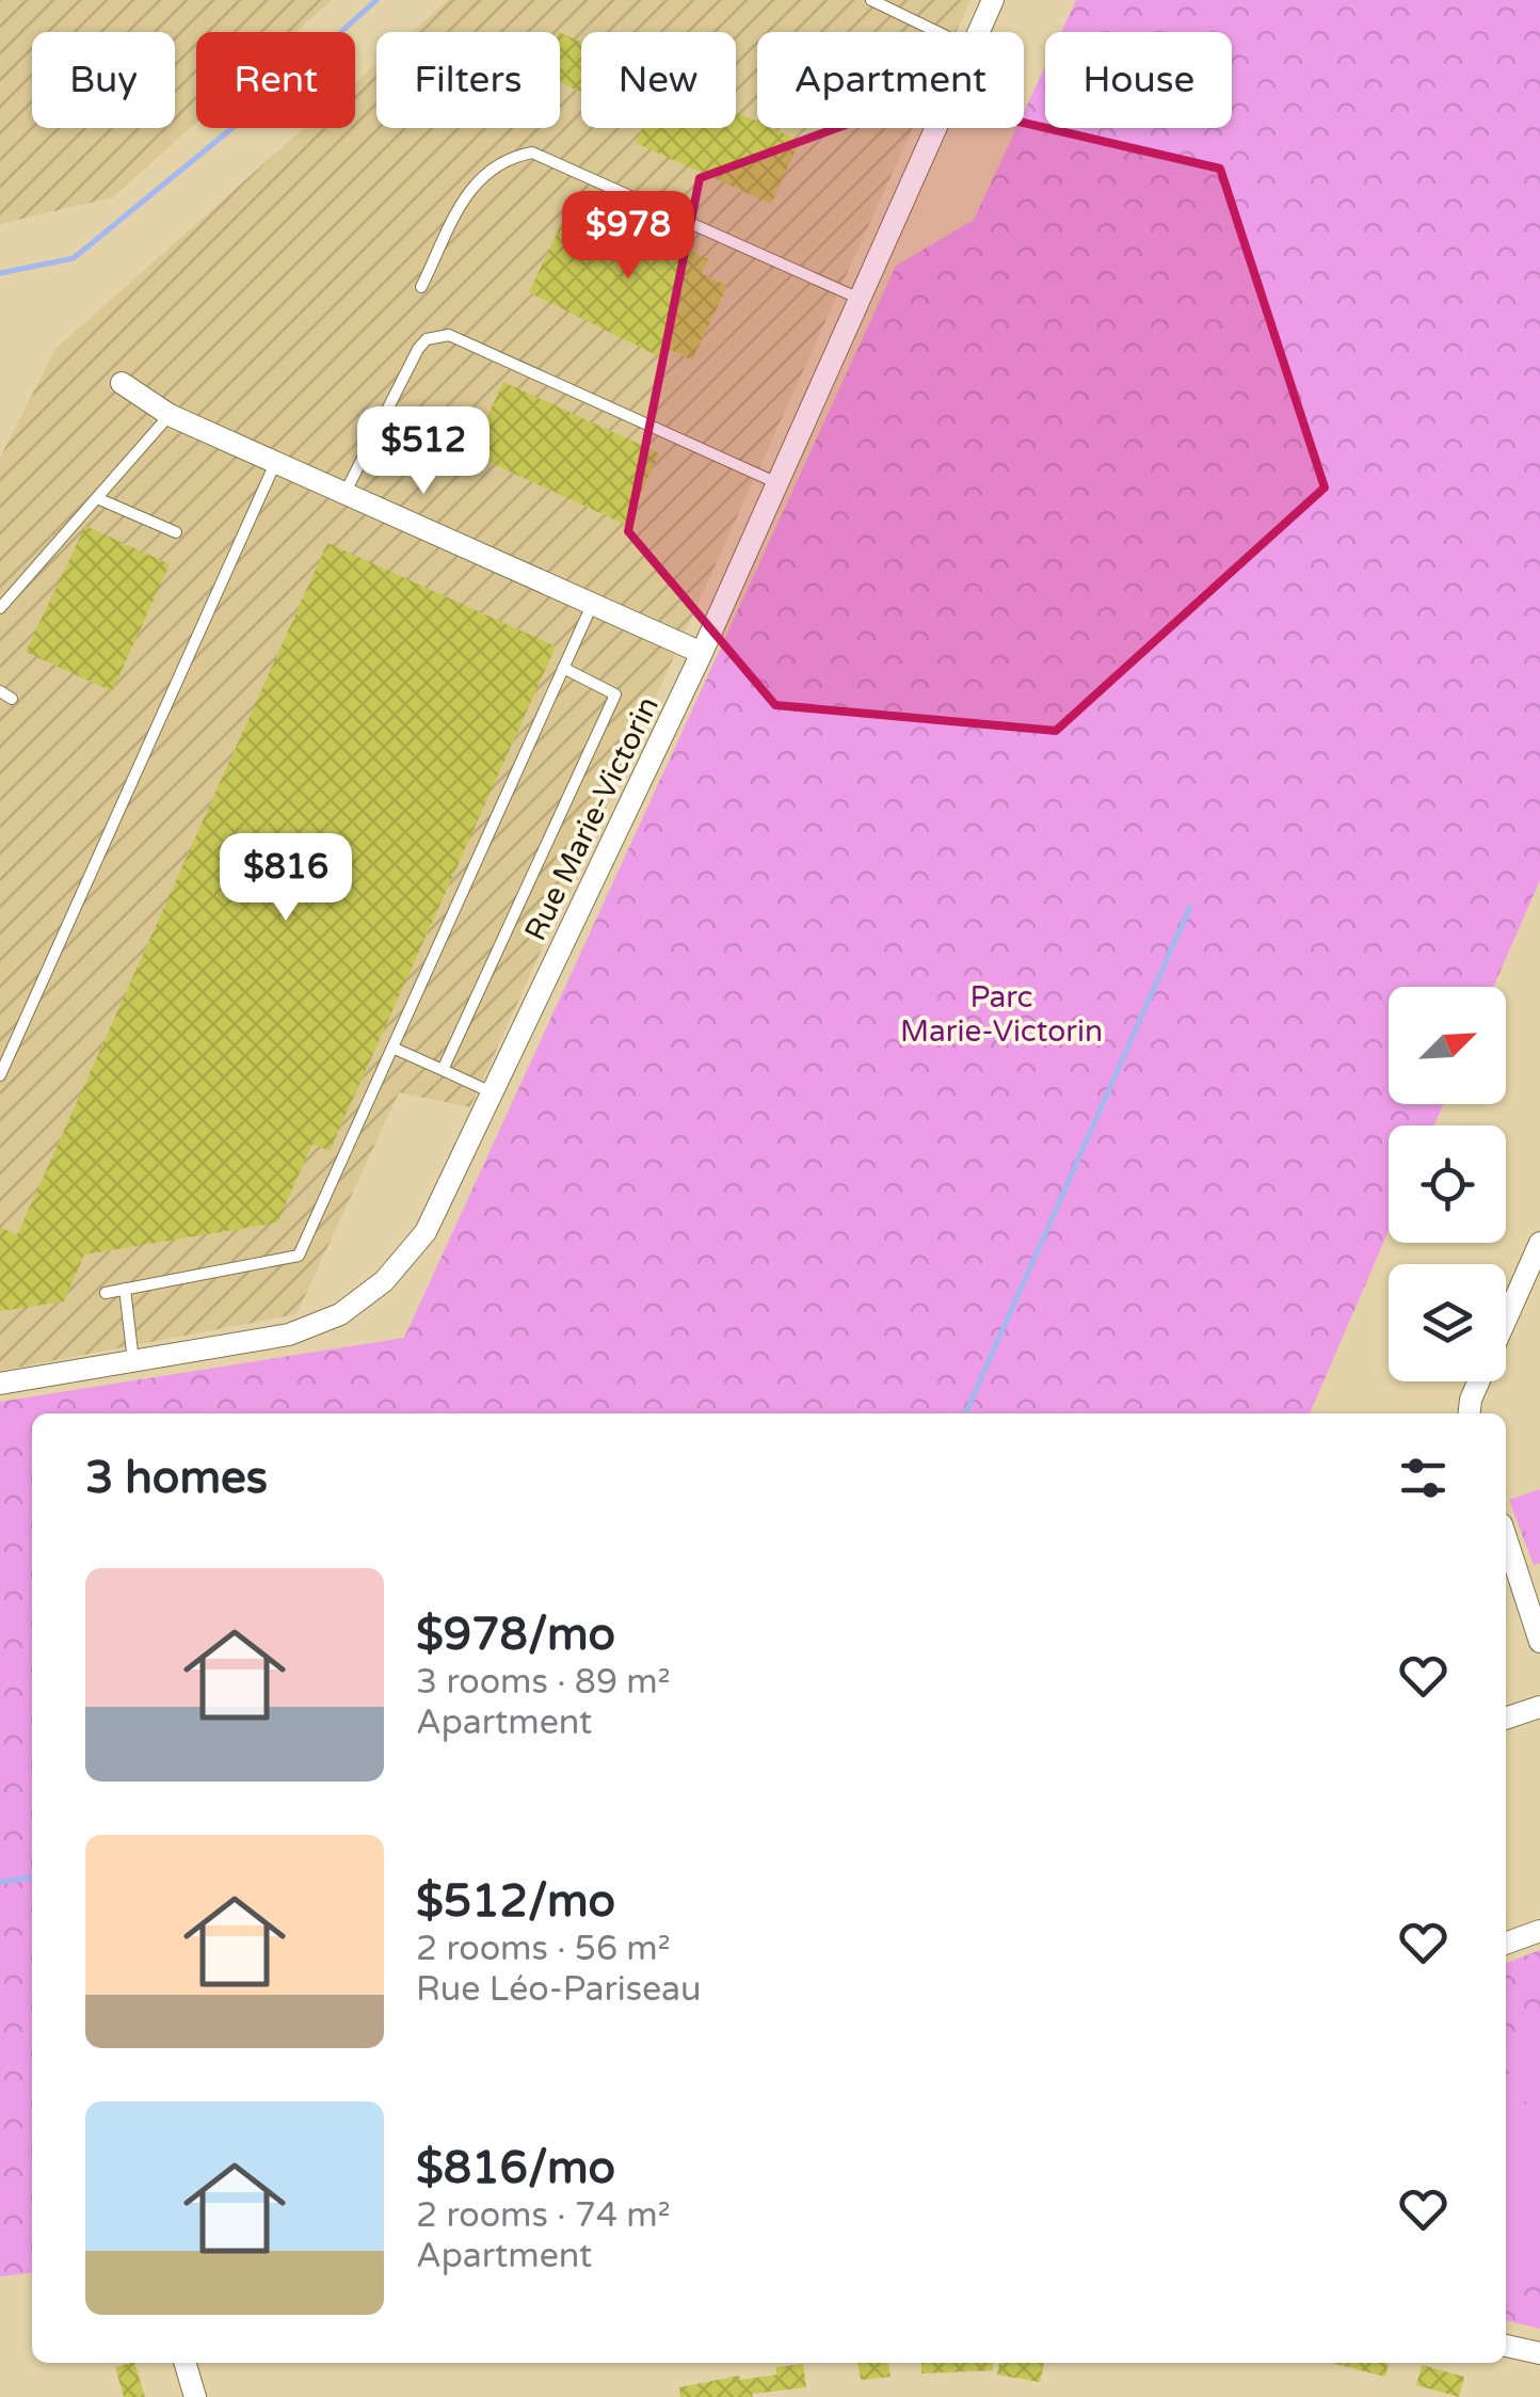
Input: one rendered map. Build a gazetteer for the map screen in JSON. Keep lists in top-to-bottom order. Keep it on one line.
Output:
{"streets":{"street":["Rue Marie-Victorin"]},"parks":["Parc Marie-Victorin"],"north":"top right","page":{"chip":["Buy","Rent","Filters","New","Apartment","House"],"price":["$978","$512","$816"],"heading":"3 homes","list":[{"name":"$978/mo","note":"3 rooms · 89 m² · Apartment"},{"name":"$512/mo","note":"2 rooms · 56 m² · Rue Léo-Pariseau"},{"name":"$816/mo","note":"2 rooms · 74 m² · Apartment"}]}}
